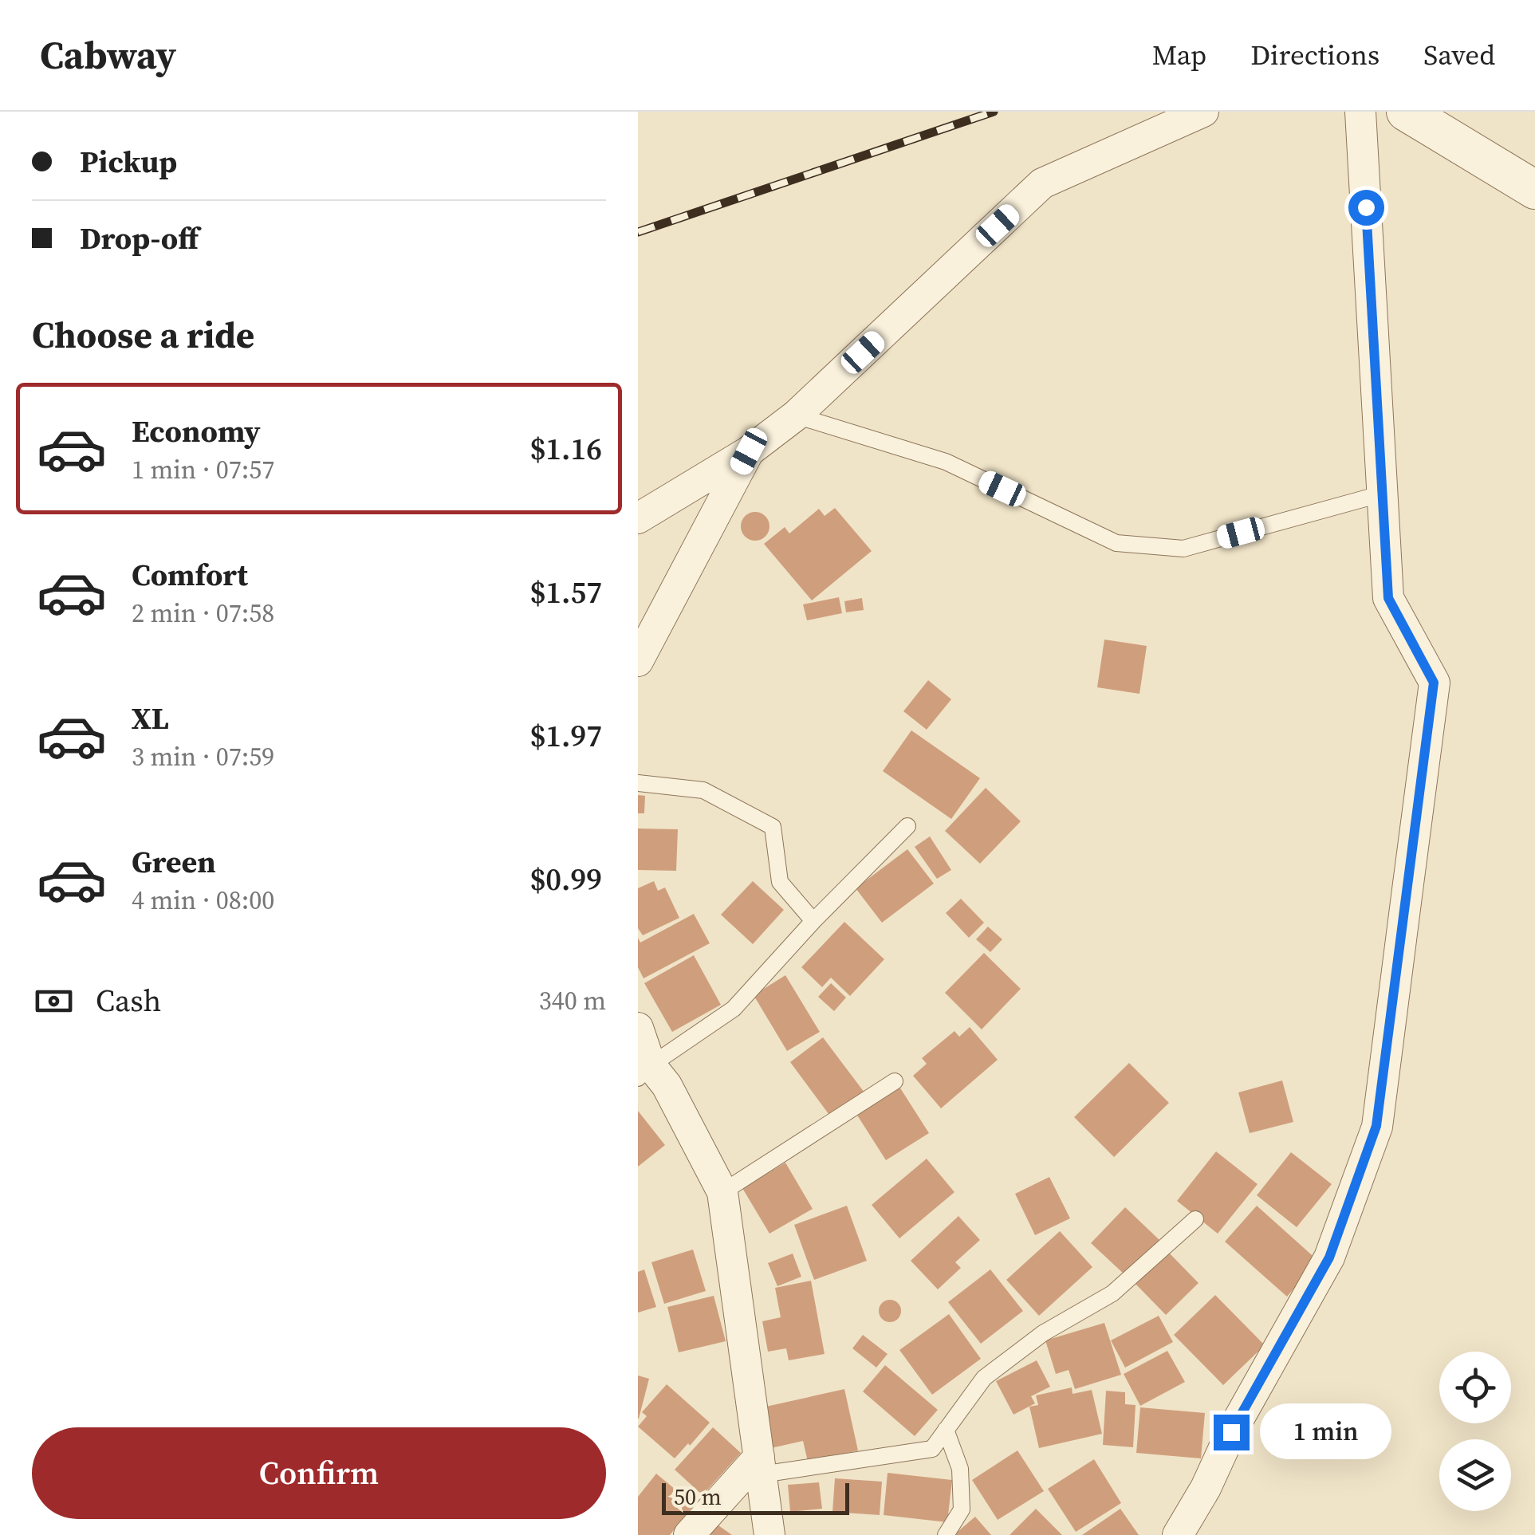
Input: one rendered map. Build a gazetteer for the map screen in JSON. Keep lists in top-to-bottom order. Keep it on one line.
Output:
{"scale_bar":"50 m","page":{"header":"Cabway","nav":["Map","Directions","Saved"],"banner":["Pickup","Drop-off"],"heading":"Choose a ride","list":[{"name":"Economy","note":"1 min · 07:57","value":"$1.16"},{"name":"Comfort","note":"2 min · 07:58","value":"$1.57"},{"name":"XL","note":"3 min · 07:59","value":"$1.97"},{"name":"Green","note":"4 min · 08:00","value":"$0.99"}],"pay":["Cash","340 m"],"bubble":"1 min","buttons":"Confirm","scale":"50 m"}}
